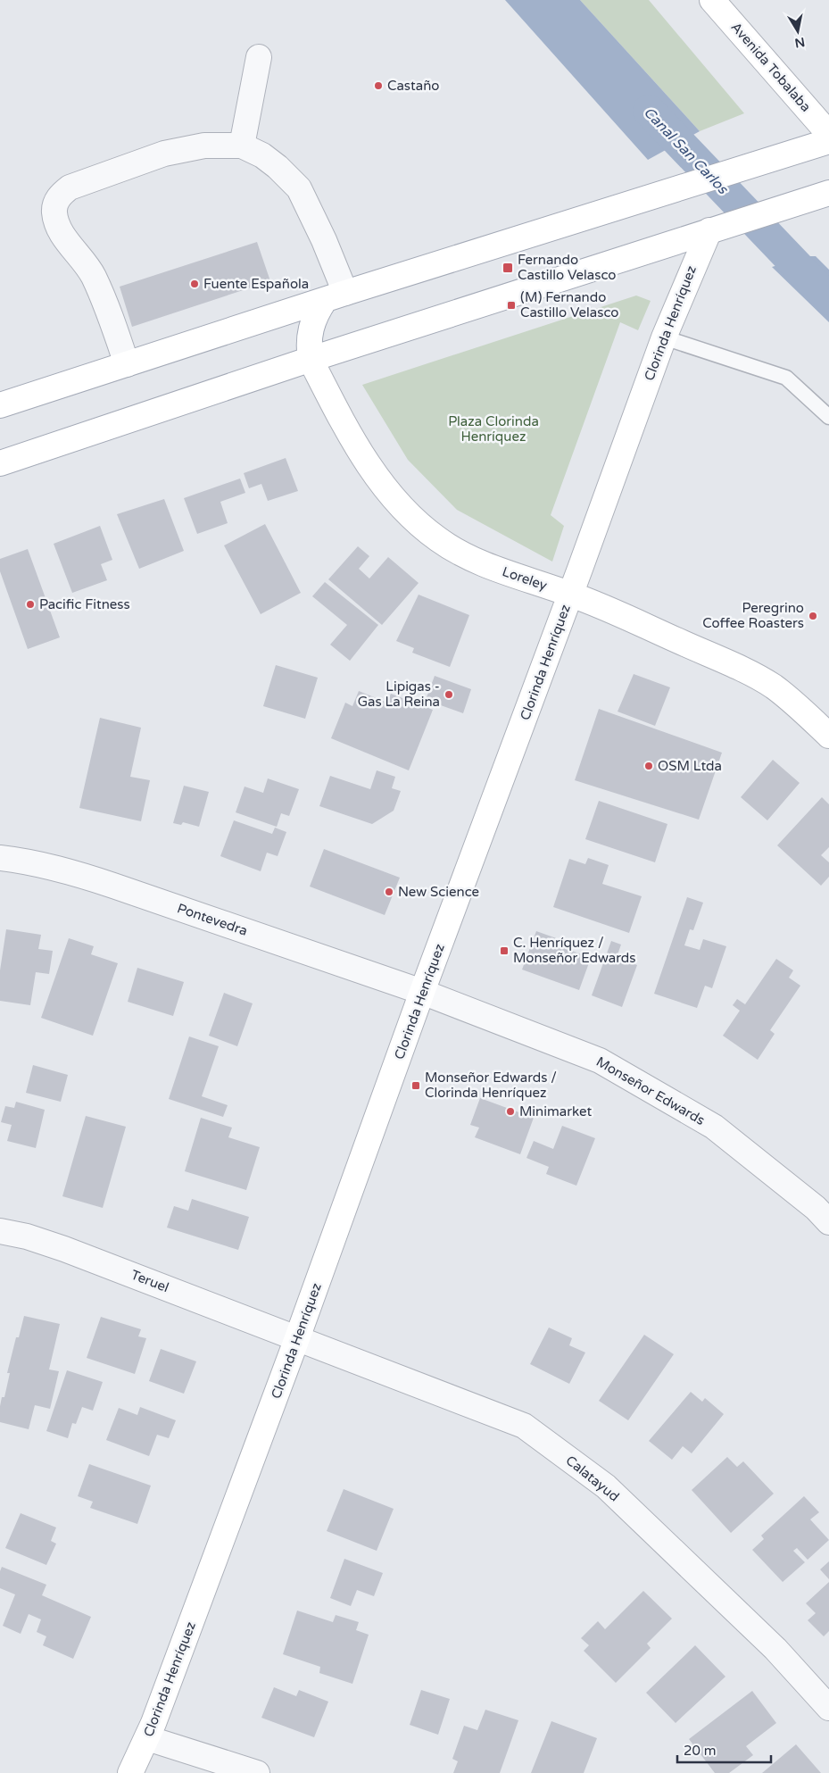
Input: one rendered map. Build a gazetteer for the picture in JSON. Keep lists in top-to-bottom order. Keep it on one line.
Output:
{"streets":{"street":["Avenida Tobalaba","Clorinda Henríquez","Loreley","Pontevedra","Monseñor Edwards","Teruel","Calatayud"]},"crossings":[["Clorinda Henríquez","Loreley"],["Clorinda Henríquez","Pontevedra"],["Clorinda Henríquez","Monseñor Edwards"],["Clorinda Henríquez","Teruel"],["Clorinda Henríquez","Calatayud"],["Pontevedra","Monseñor Edwards"],["Teruel","Calatayud"]],"water":["Canal San Carlos"],"parks":["Plaza Clorinda Henríquez"],"places":{"other":["Castaño","Fuente Española","Pacific Fitness","Peregrino Coffee Roasters","Lipigas - Gas La Reina","OSM Ltda","New Science","Minimarket"],"transit":["Fernando Castillo Velasco","(M) Fernando Castillo Velasco","C. Henríquez / Monseñor Edwards","Monseñor Edwards / Clorinda Henríquez"]},"scale_bar":"20 m","north":"bottom"}
